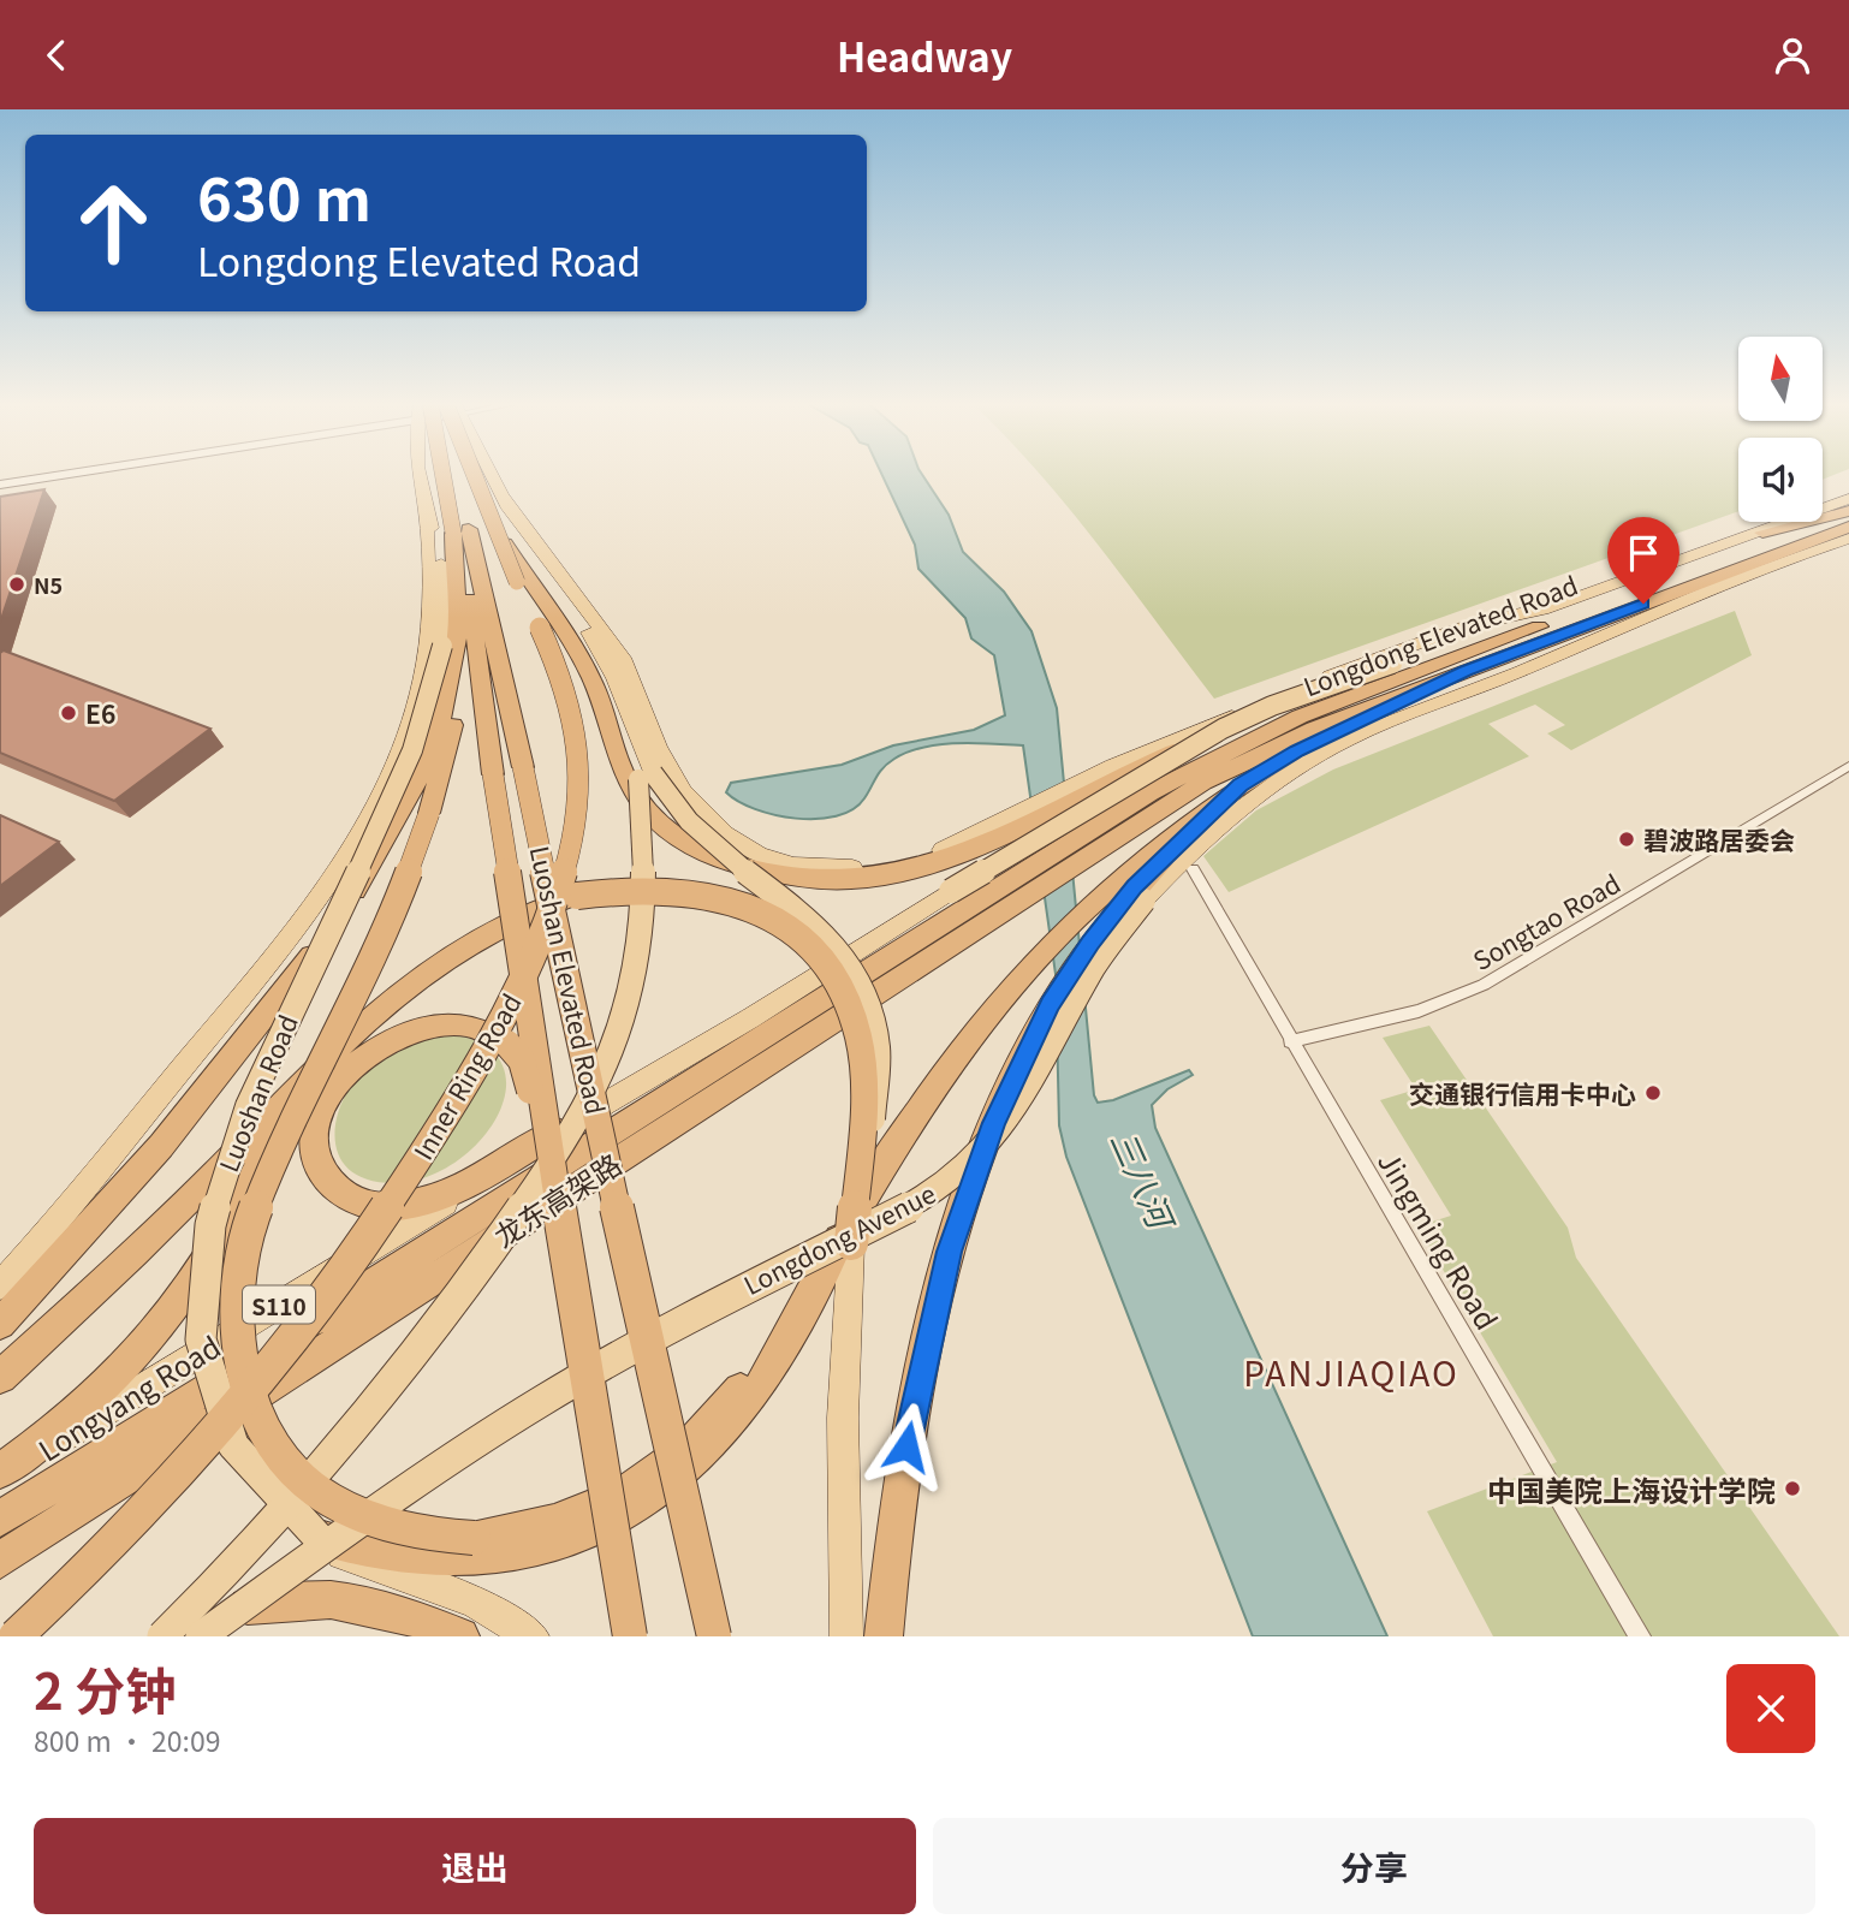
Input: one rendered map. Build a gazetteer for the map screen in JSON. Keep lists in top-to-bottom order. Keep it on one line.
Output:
{"streets":{"highway":["Longdong Elevated Road","Luoshan Elevated Road","Inner Ring Road","龙东高架路"],"main road":["Luoshan Road","Longdong Avenue","S110","Longyang Road"],"street":["Songtao Road","Jingming Road"]},"crossings":[["Longdong Elevated Road","龙东高架路"],["Songtao Road","Jingming Road"],["Luoshan Elevated Road","Inner Ring Road"]],"districts":["PANJIAQIAO"],"water":["三八河"],"places":["N5","E6","碧波路居委会","交通银行信用卡中心","中国美院上海设计学院"],"north":"top","page":{"header":"Headway","turn":["630 m","Longdong Elevated Road"],"heading":["2 分钟","800 m · 20:09"],"buttons":["退出","分享"]}}
